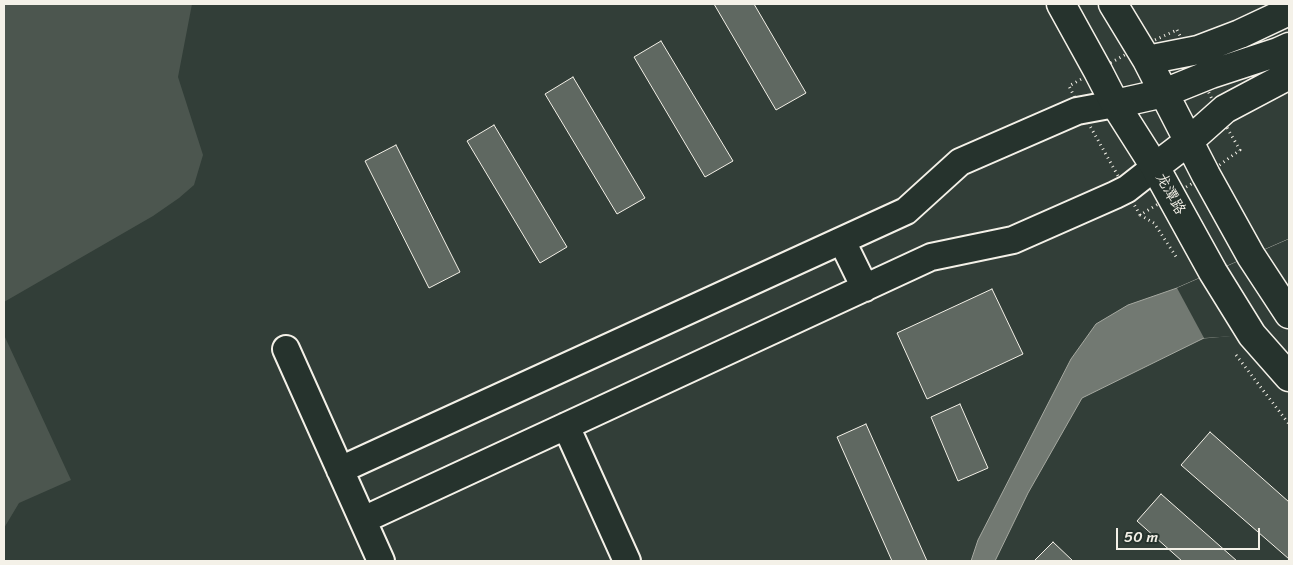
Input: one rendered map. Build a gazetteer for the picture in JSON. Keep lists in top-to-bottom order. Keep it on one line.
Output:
{"streets":{"main road":["龙潭路"]},"scale_bar":"50 m"}
